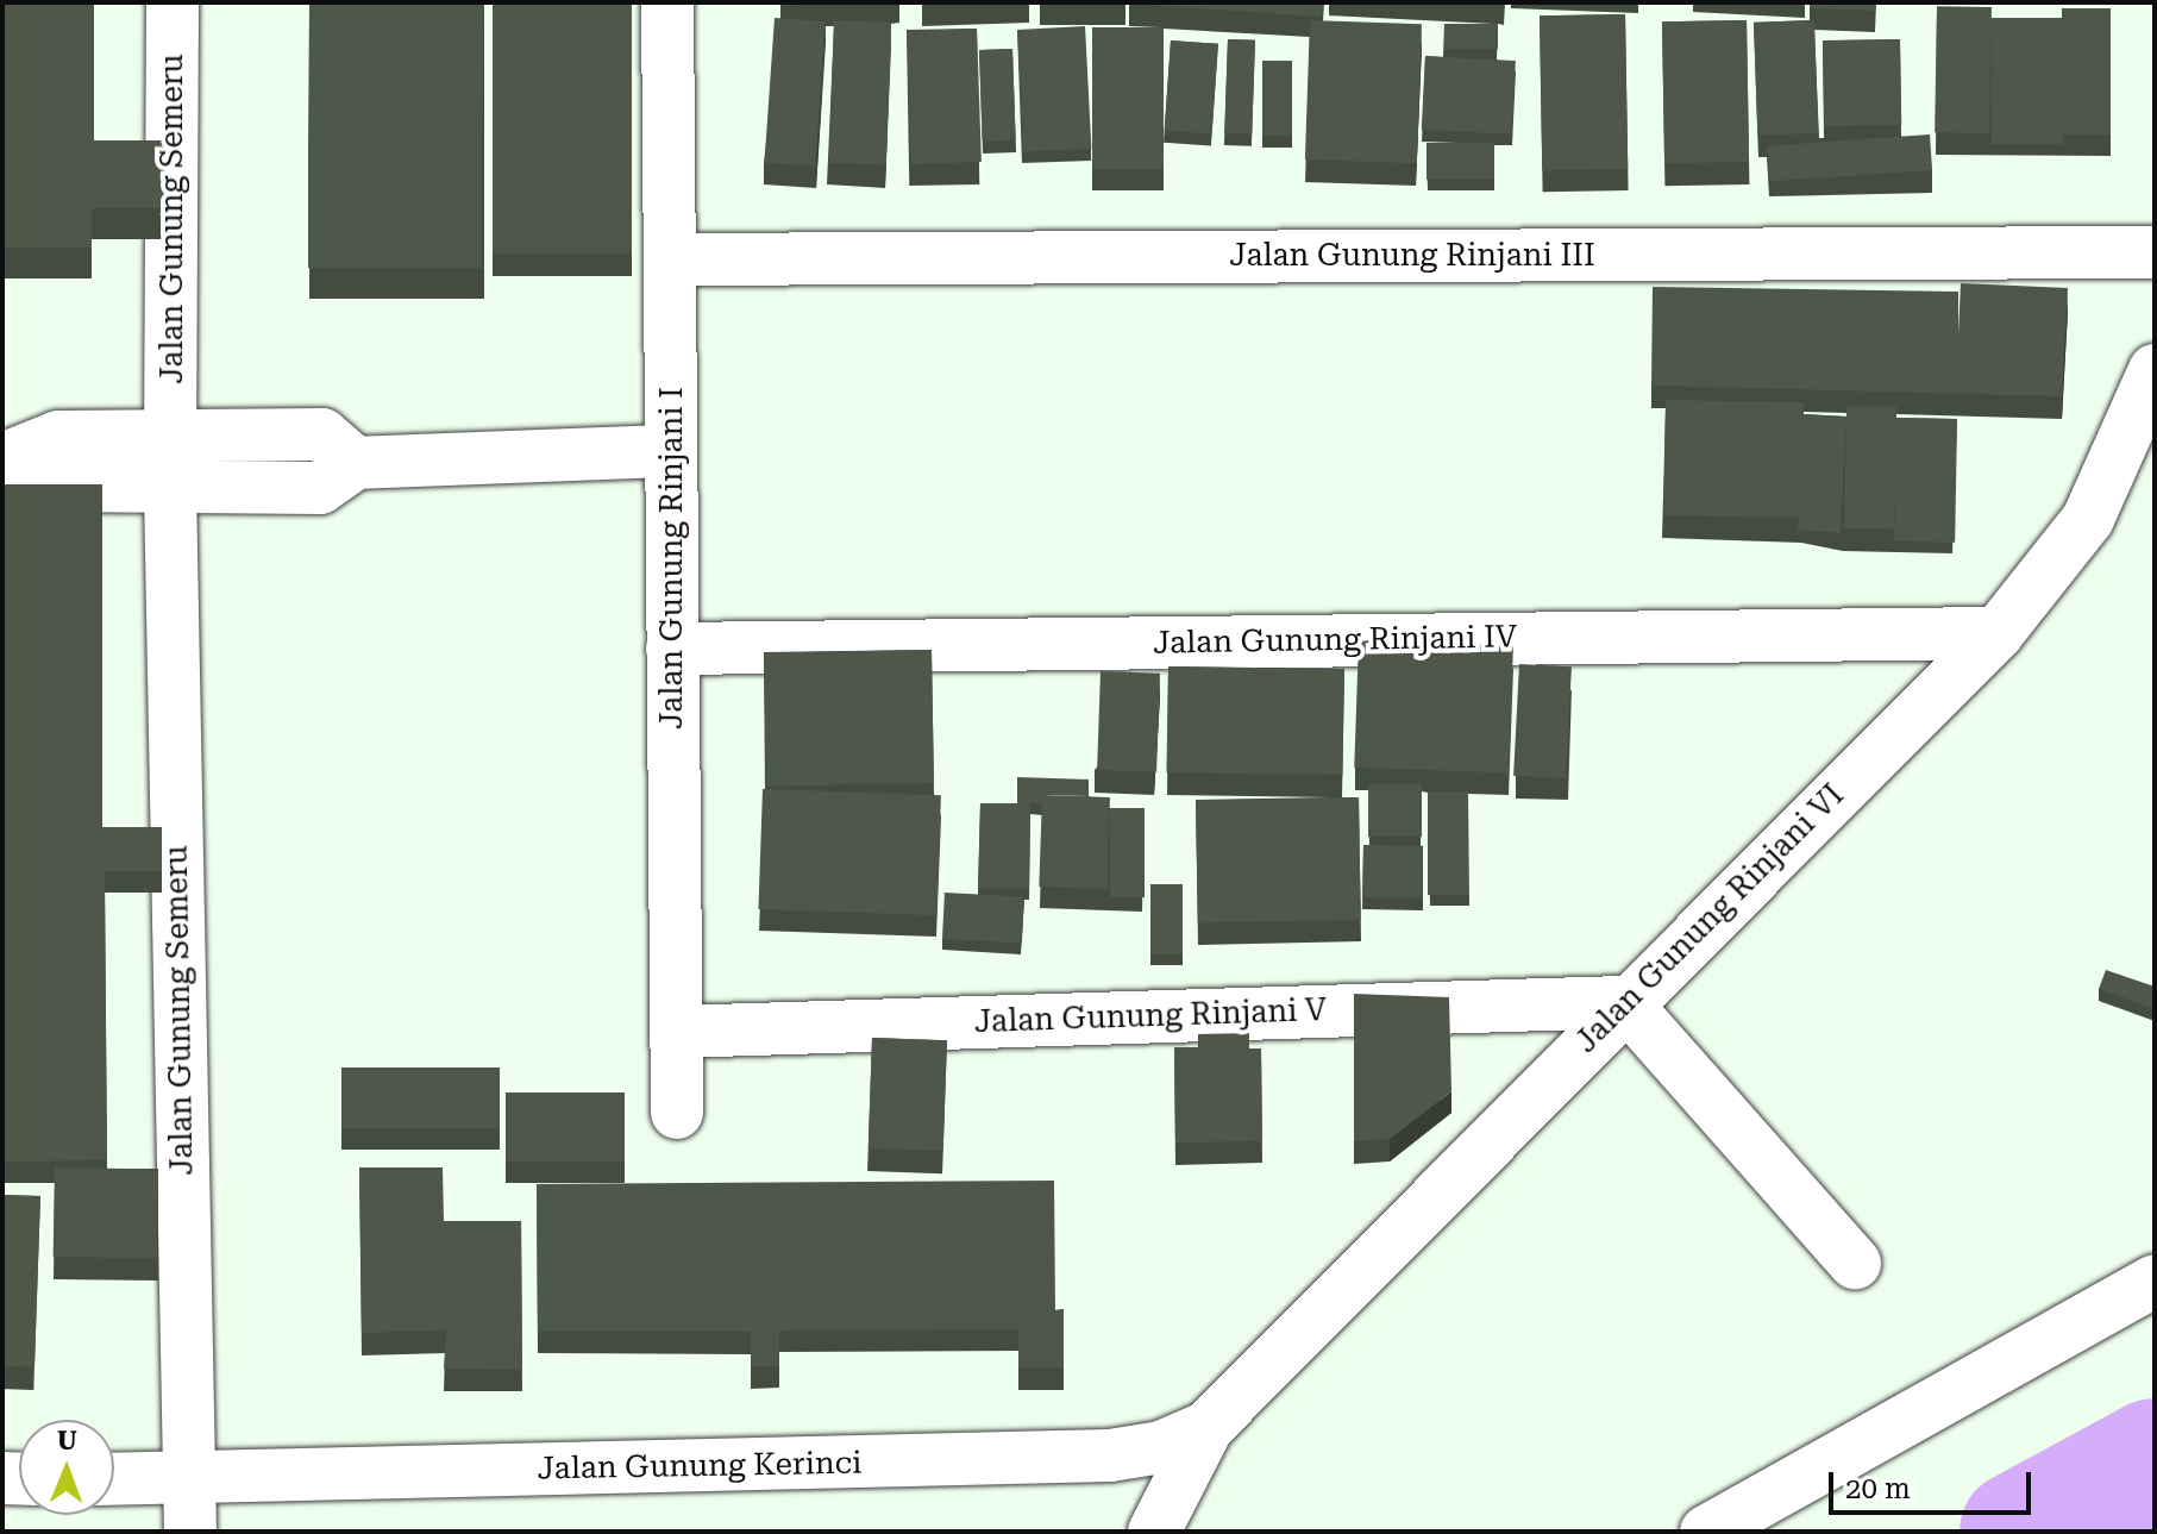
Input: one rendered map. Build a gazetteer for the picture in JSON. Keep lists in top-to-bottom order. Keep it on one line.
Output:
{"streets":{"street":["Jalan Gunung Semeru","Jalan Gunung Rinjani III","Jalan Gunung Rinjani I","Jalan Gunung Rinjani IV","Jalan Gunung Rinjani VI","Jalan Gunung Rinjani V","Jalan Gunung Kerinci"]},"crossings":[["Jalan Gunung Semeru","Jalan Gunung Kerinci"],["Jalan Gunung Rinjani III","Jalan Gunung Rinjani I"],["Jalan Gunung Rinjani I","Jalan Gunung Rinjani IV"],["Jalan Gunung Rinjani I","Jalan Gunung Rinjani V"],["Jalan Gunung Rinjani IV","Jalan Gunung Rinjani VI"],["Jalan Gunung Rinjani VI","Jalan Gunung Rinjani V"],["Jalan Gunung Rinjani VI","Jalan Gunung Kerinci"]],"scale_bar":"20 m","north":"top"}
